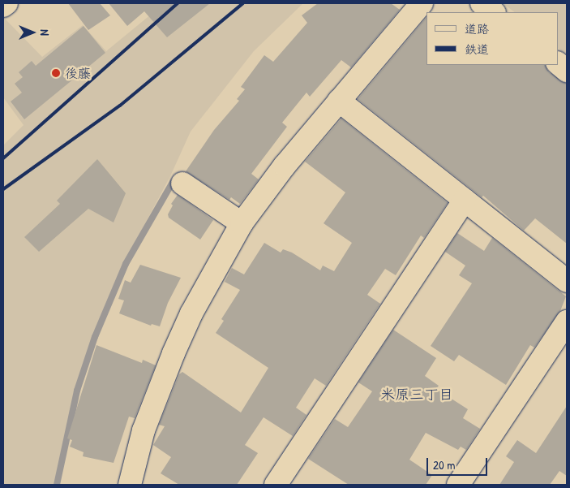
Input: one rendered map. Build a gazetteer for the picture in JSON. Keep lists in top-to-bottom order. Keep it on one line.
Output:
{"districts":["米原三丁目"],"places":["後藤"],"legend":["道路","鉄道"],"scale_bar":"20 m","north":"right"}
